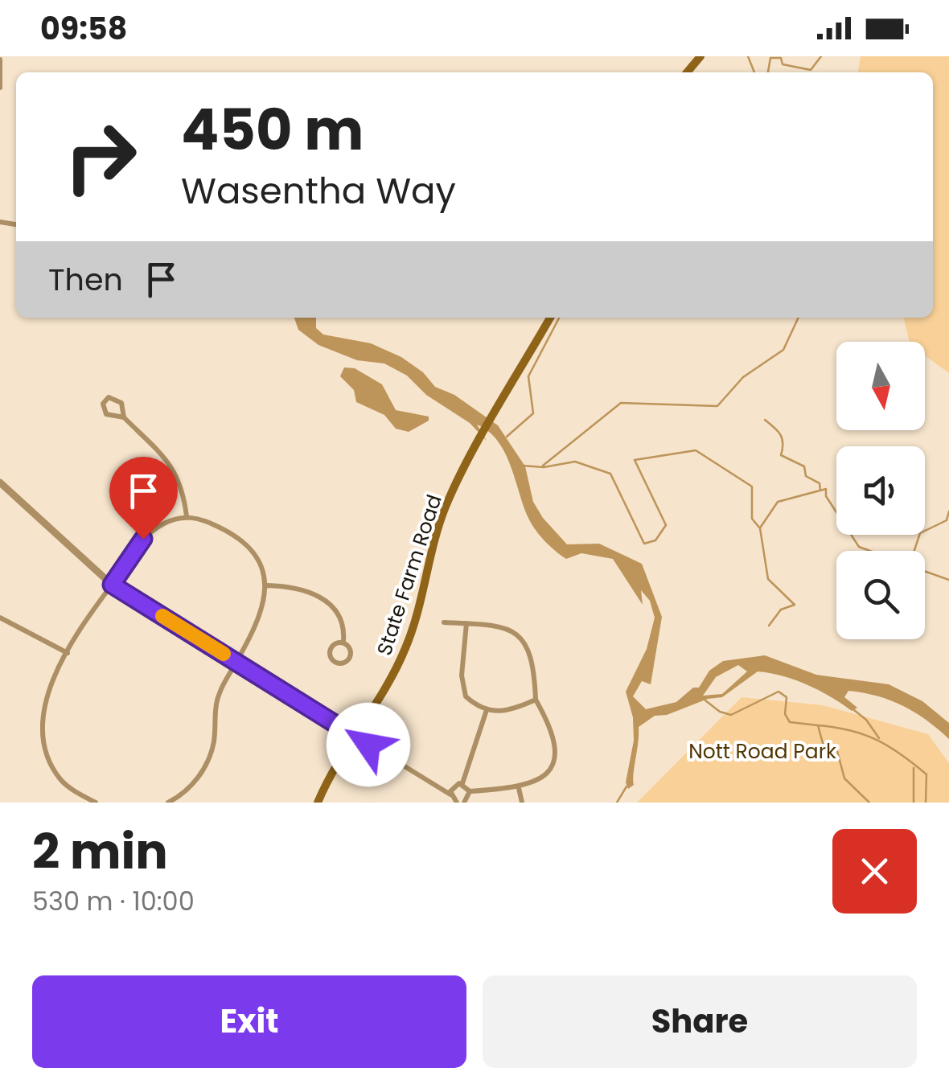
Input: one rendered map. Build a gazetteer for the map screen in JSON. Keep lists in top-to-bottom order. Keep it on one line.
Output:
{"streets":{"main road":["State Farm Road"]},"parks":["Nott Road Park"],"north":"bottom","page":{"status":"09:58","turn":["450 m","Wasentha Way"],"then":"Then","heading":["2 min","530 m · 10:00"],"buttons":["Exit","Share"]}}
